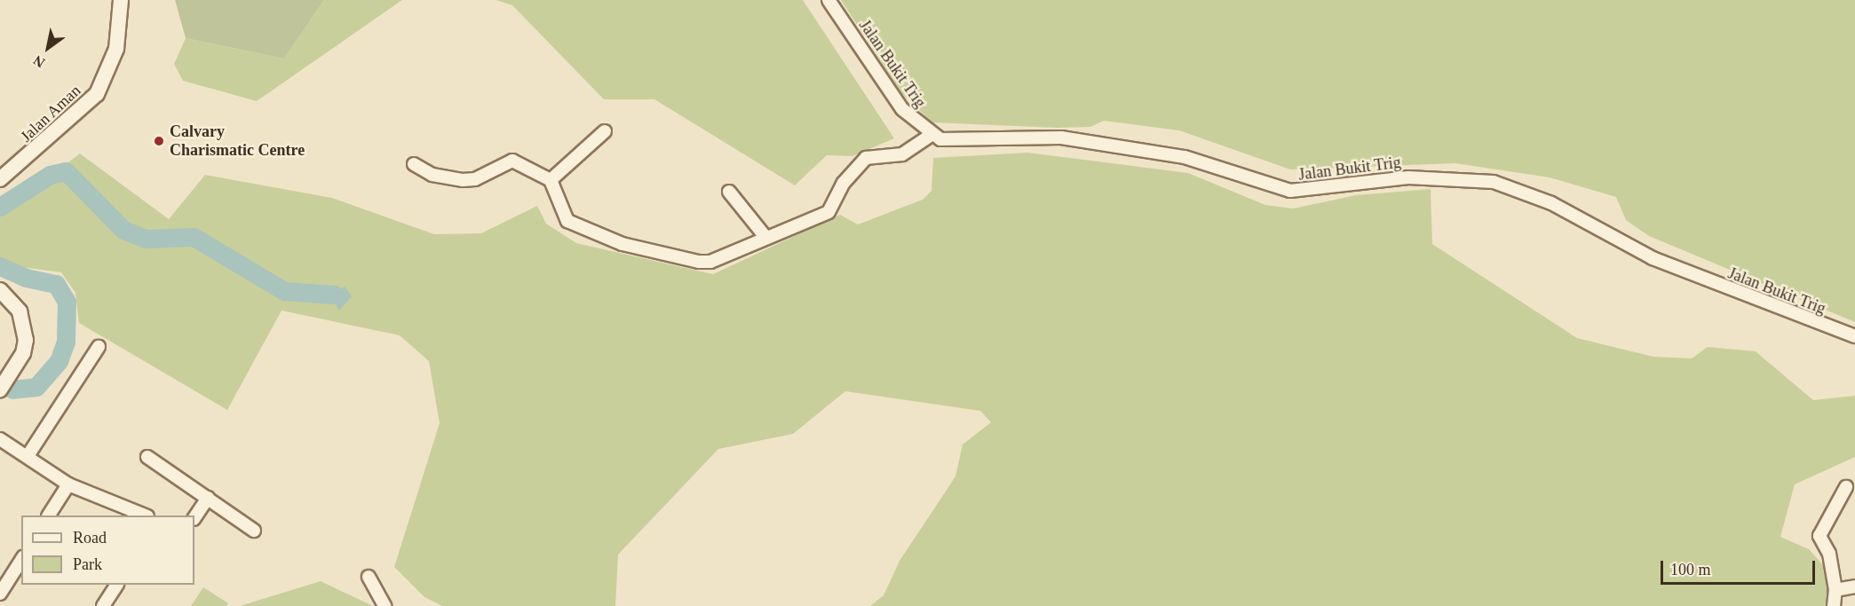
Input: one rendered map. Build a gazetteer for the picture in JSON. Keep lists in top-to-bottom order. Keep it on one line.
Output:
{"streets":{"street":["Jalan Bukit Trig","Jalan Aman"]},"places":["Calvary Charismatic Centre"],"legend":["Road","Park"],"scale_bar":"100 m","north":"bottom left"}
